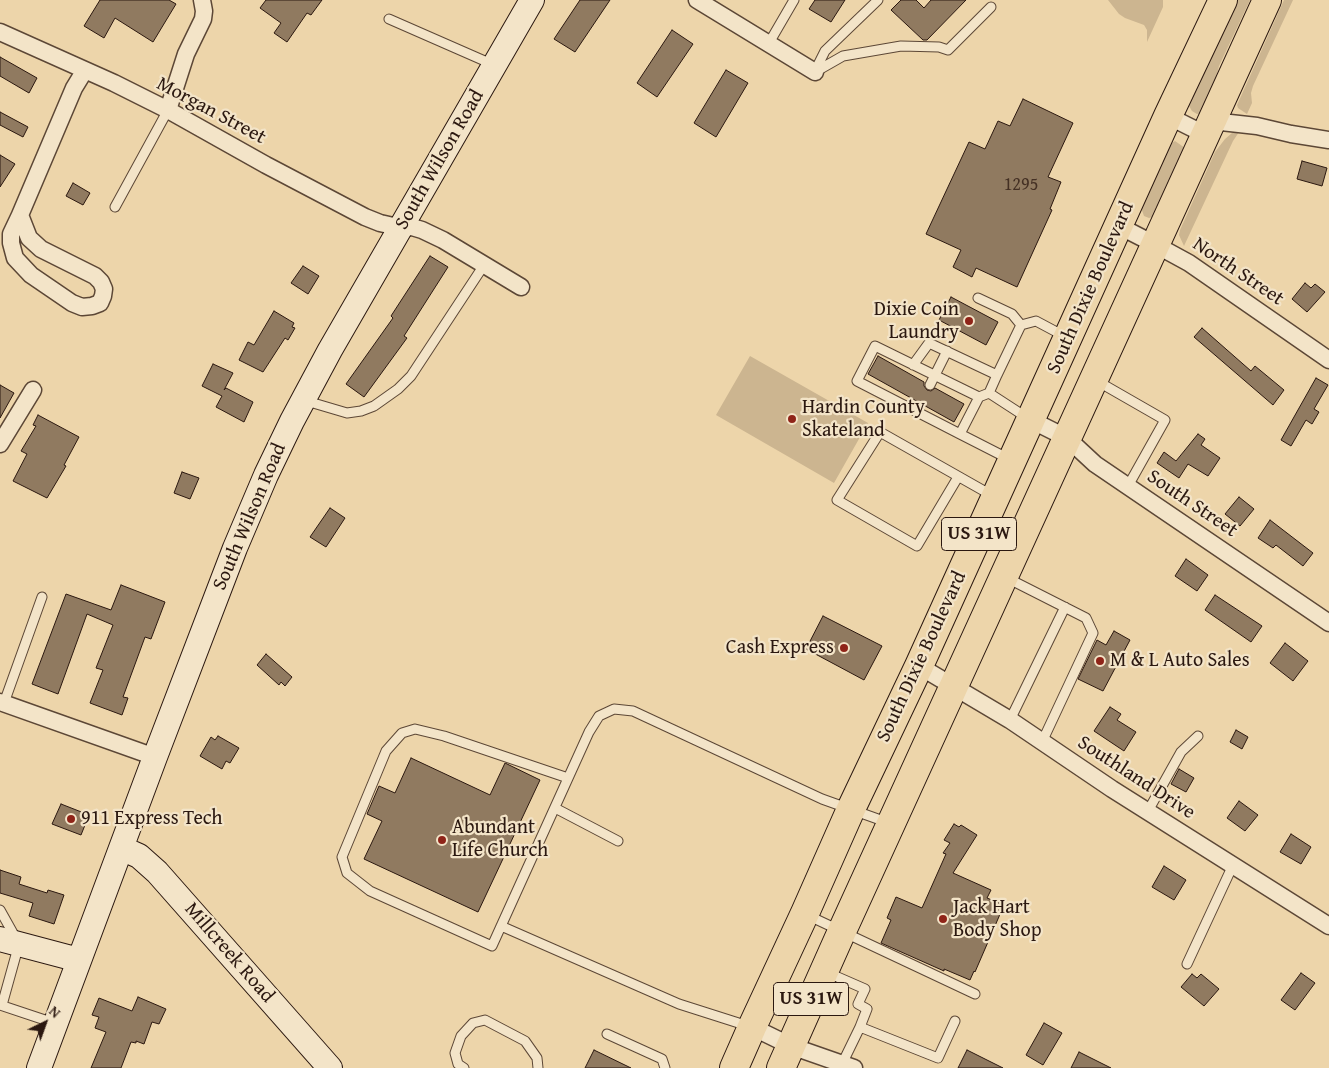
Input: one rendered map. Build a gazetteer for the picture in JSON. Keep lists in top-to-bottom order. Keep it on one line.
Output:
{"streets":{"highway":["South Dixie Boulevard","US 31W"],"main road":["South Wilson Road","Millcreek Road"],"street":["Morgan Street","North Street","South Street","Southland Drive"]},"crossings":[["Morgan Street","South Wilson Road"],["South Wilson Road","Millcreek Road"],["North Street","South Dixie Boulevard"],["South Dixie Boulevard","South Street"],["South Dixie Boulevard","Southland Drive"]],"places":["Dixie Coin Laundry","Hardin County Skateland","Cash Express","M & L Auto Sales","911 Express Tech","Abundant Life Church","Jack Hart Body Shop"],"house_numbers":["1295"],"north":"top right"}
